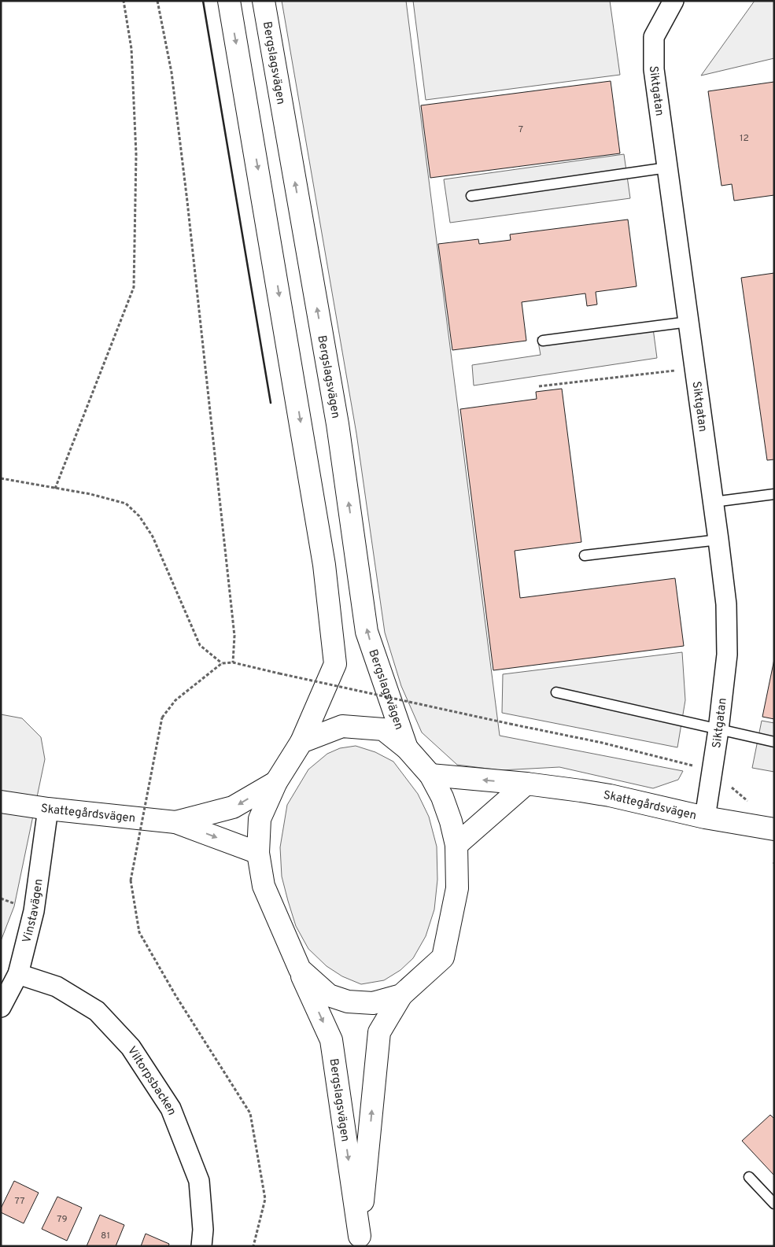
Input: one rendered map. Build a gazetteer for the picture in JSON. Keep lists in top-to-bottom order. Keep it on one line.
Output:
{"streets":{"main road":["Bergslagsvägen","Skattegårdsvägen"],"street":["Siktgatan","Vinstavägen","Viltorpsbacken"]},"crossings":[["Bergslagsvägen","Skattegårdsvägen"],["Siktgatan","Skattegårdsvägen"],["Skattegårdsvägen","Vinstavägen"],["Vinstavägen","Viltorpsbacken"]],"house_numbers":["7","12","77","79","81"]}
